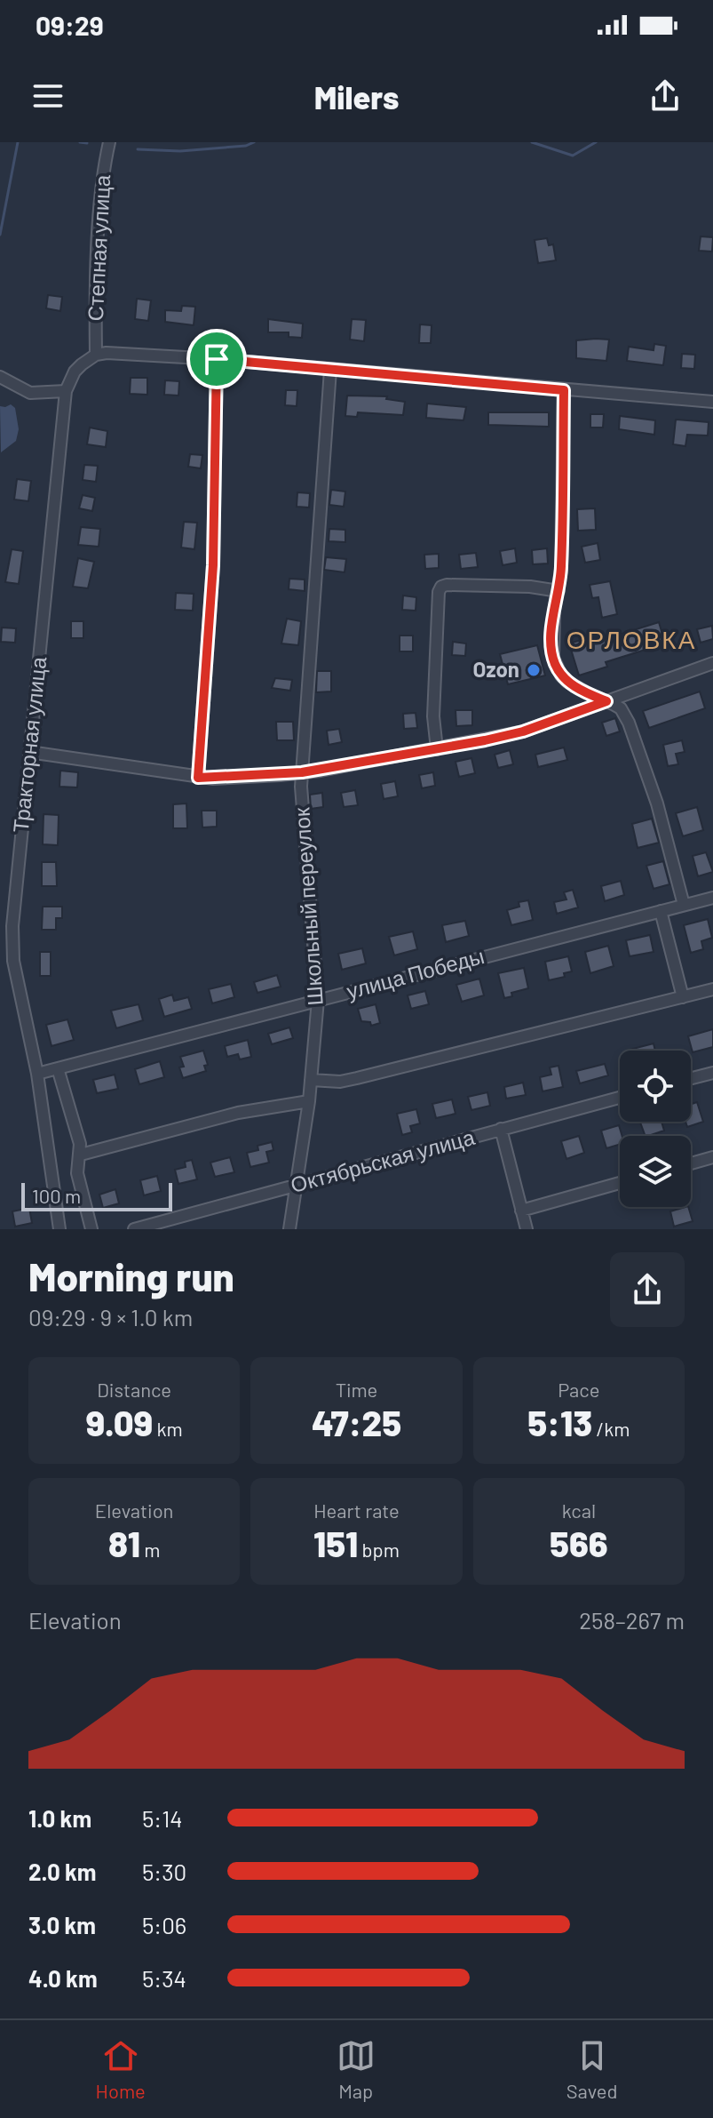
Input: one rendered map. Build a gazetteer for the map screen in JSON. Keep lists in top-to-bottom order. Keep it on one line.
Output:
{"streets":{"street":["Степная улица","Тракторная улица","Школьный переулок","улица Победы","Октябрьская улица"]},"crossings":[["Степная улица","Тракторная улица"],["Тракторная улица","улица Победы"],["Школьный переулок","улица Победы"],["Школьный переулок","Октябрьская улица"]],"districts":["ОРЛОВКА"],"places":["Ozon"],"scale_bar":"100 m","page":{"status":"09:29","header":"Milers","scale":"100 m","heading":["Morning run","09:29 · 9 × 1.0 km"],"stats":[["Distance","9.09 km"],["Time","47:25"],["Pace","5:13 /km"],["Elevation","81 m"],["Heart rate","151 bpm"],["kcal","566"]],"chart":["Elevation","258–267 m"],"list":[{"name":"1.0 km","note":"5:14"},{"name":"2.0 km","note":"5:30"},{"name":"3.0 km","note":"5:06"},{"name":"4.0 km","note":"5:34"}],"tabs":["Home","Map","Saved"]}}
